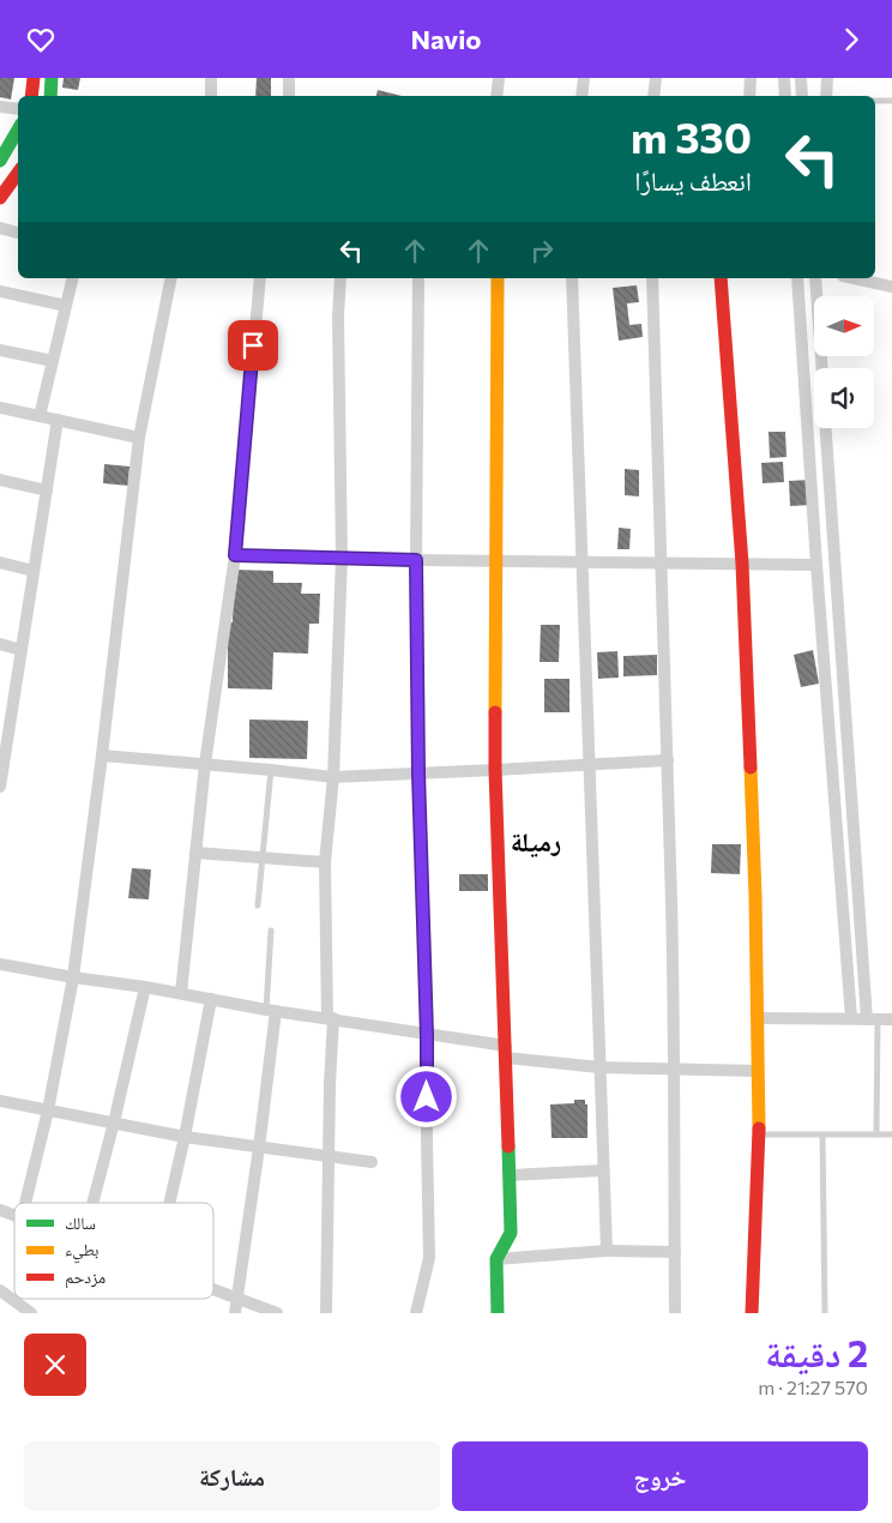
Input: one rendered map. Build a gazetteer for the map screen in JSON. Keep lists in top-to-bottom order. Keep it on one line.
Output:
{"districts":["رميلة"],"legend":["سالك","بطيء","مزدحم"],"north":"right","page":{"header":"Navio","turn":["330 m","انعطف يسارًا"],"heading":["2 دقيقة","570 m · 21:27"],"buttons":["خروج","مشاركة"]}}
